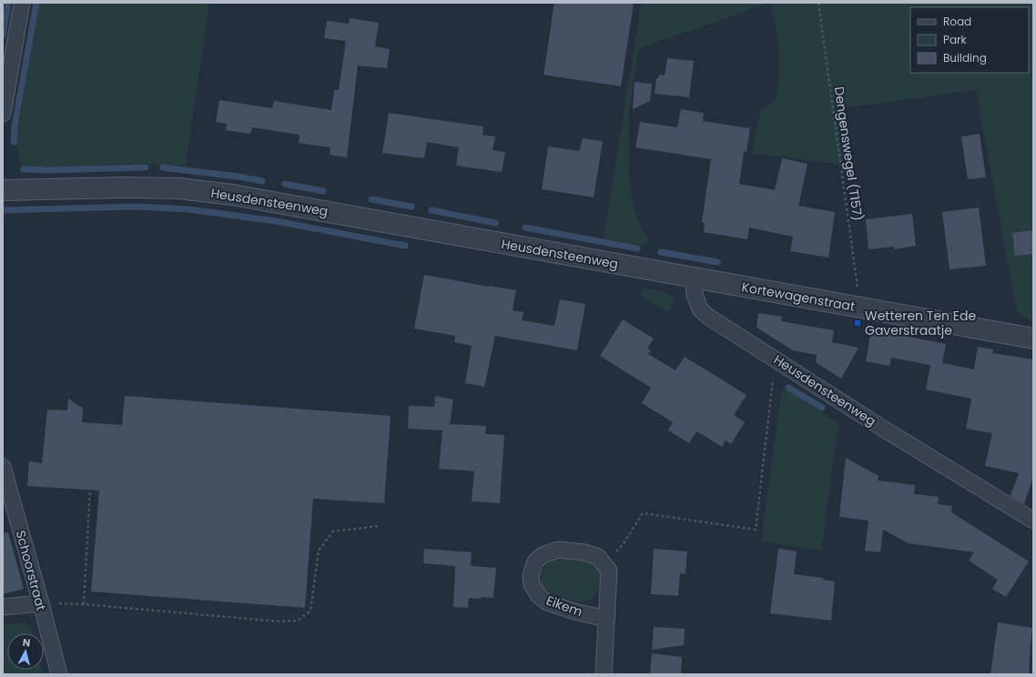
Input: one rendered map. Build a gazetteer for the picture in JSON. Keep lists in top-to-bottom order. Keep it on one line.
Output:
{"streets":{"street":["Heusdensteenweg","Kortewagenstraat","Schoorstraat","Eikem"],"path":["Dengenswegel (T157)"]},"crossings":[["Dengenswegel (T157)","Kortewagenstraat"],["Heusdensteenweg","Kortewagenstraat"]],"places":{"transit":["Wetteren Ten Ede Gaverstraatje"]},"legend":["Road","Park","Building"],"north":"top"}
